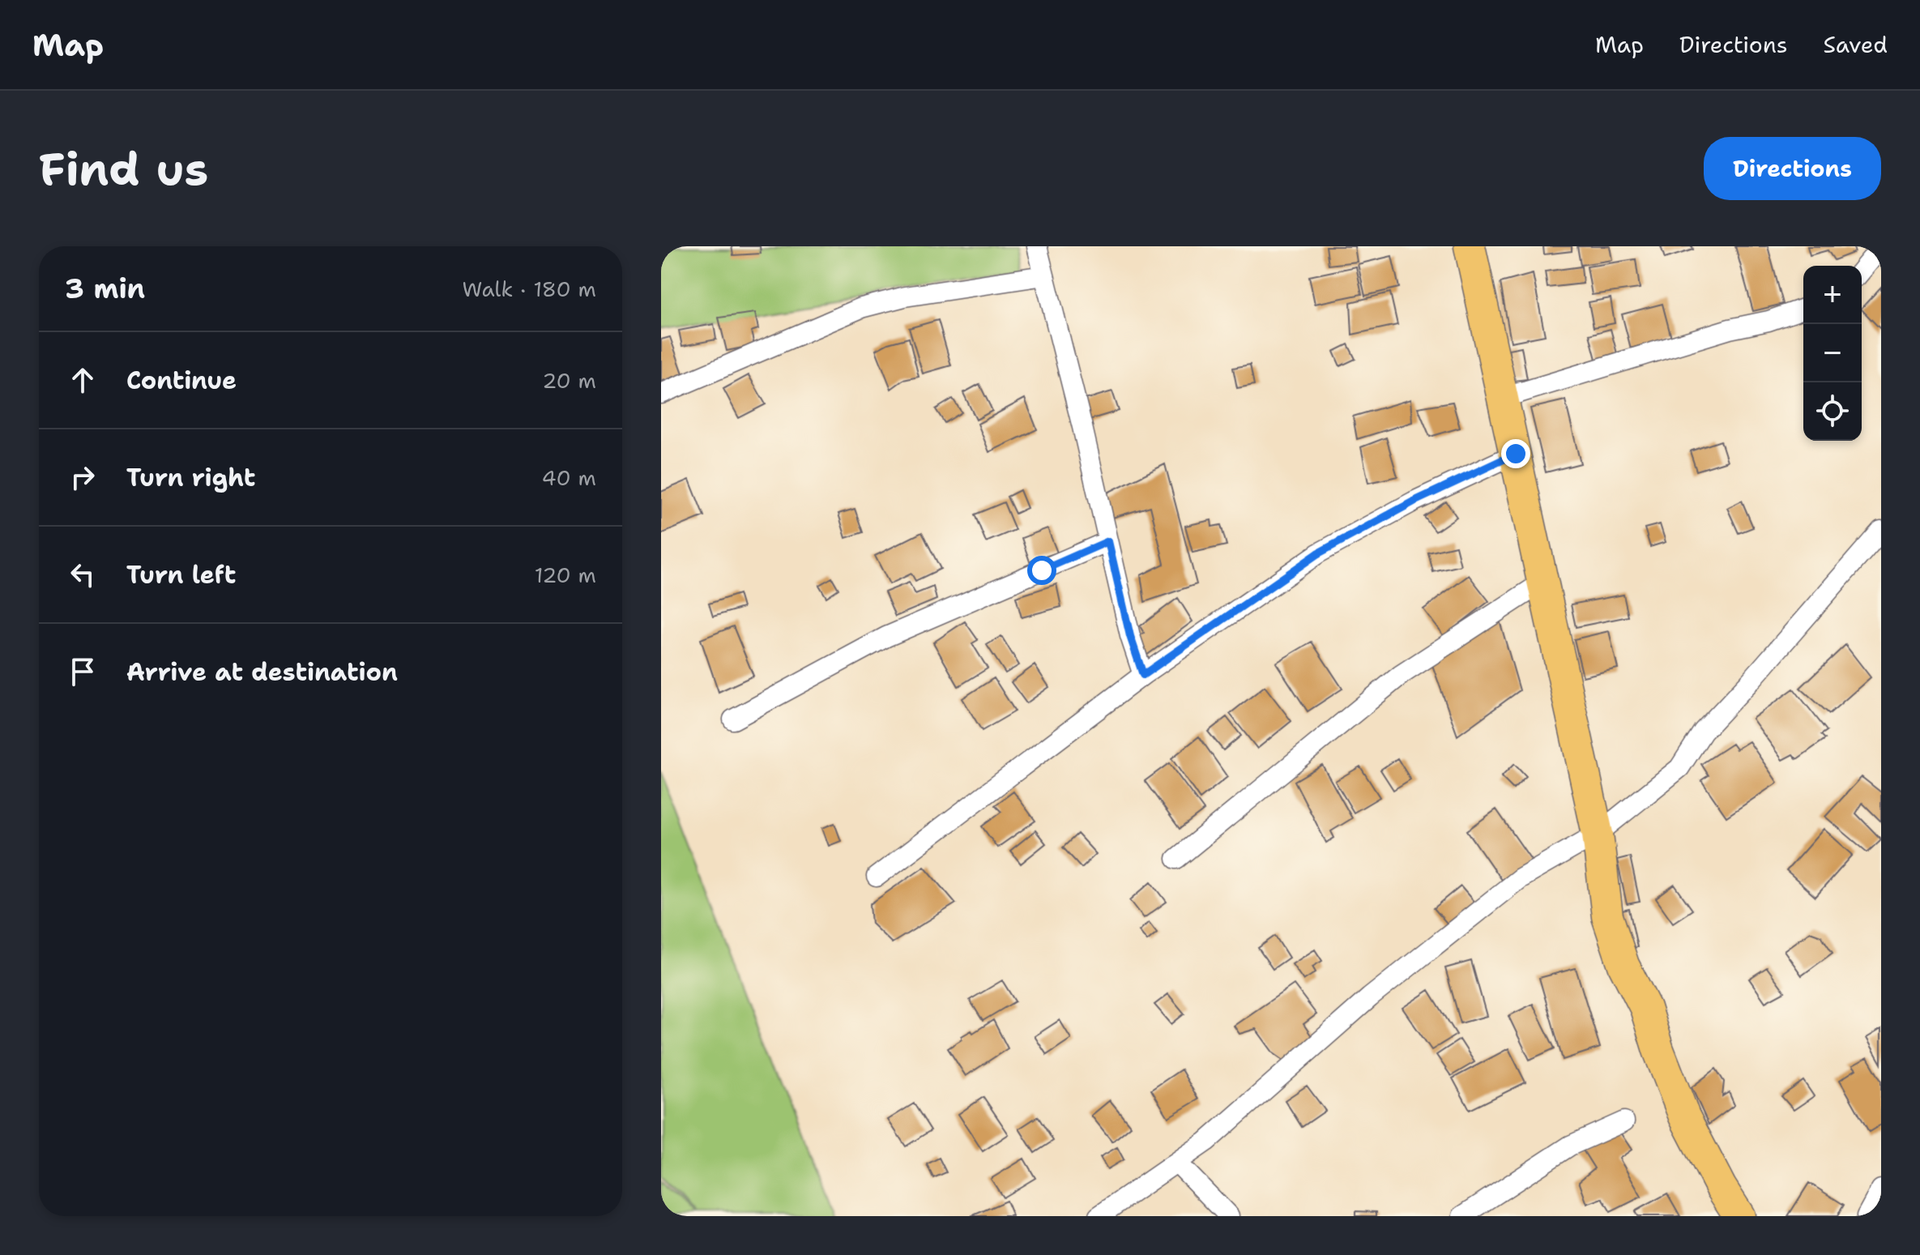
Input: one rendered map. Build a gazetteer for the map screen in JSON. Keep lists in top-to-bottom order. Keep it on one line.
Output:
{"page":{"header":"Map","nav":["Map","Directions","Saved"],"buttons":"Directions","title":"Find us","heading":["3 min","Walk · 180 m"],"map_buttons":["+","−"],"list":[["Continue","20 m"],["Turn right","40 m"],["Turn left","120 m"],"Arrive at destination"]}}
